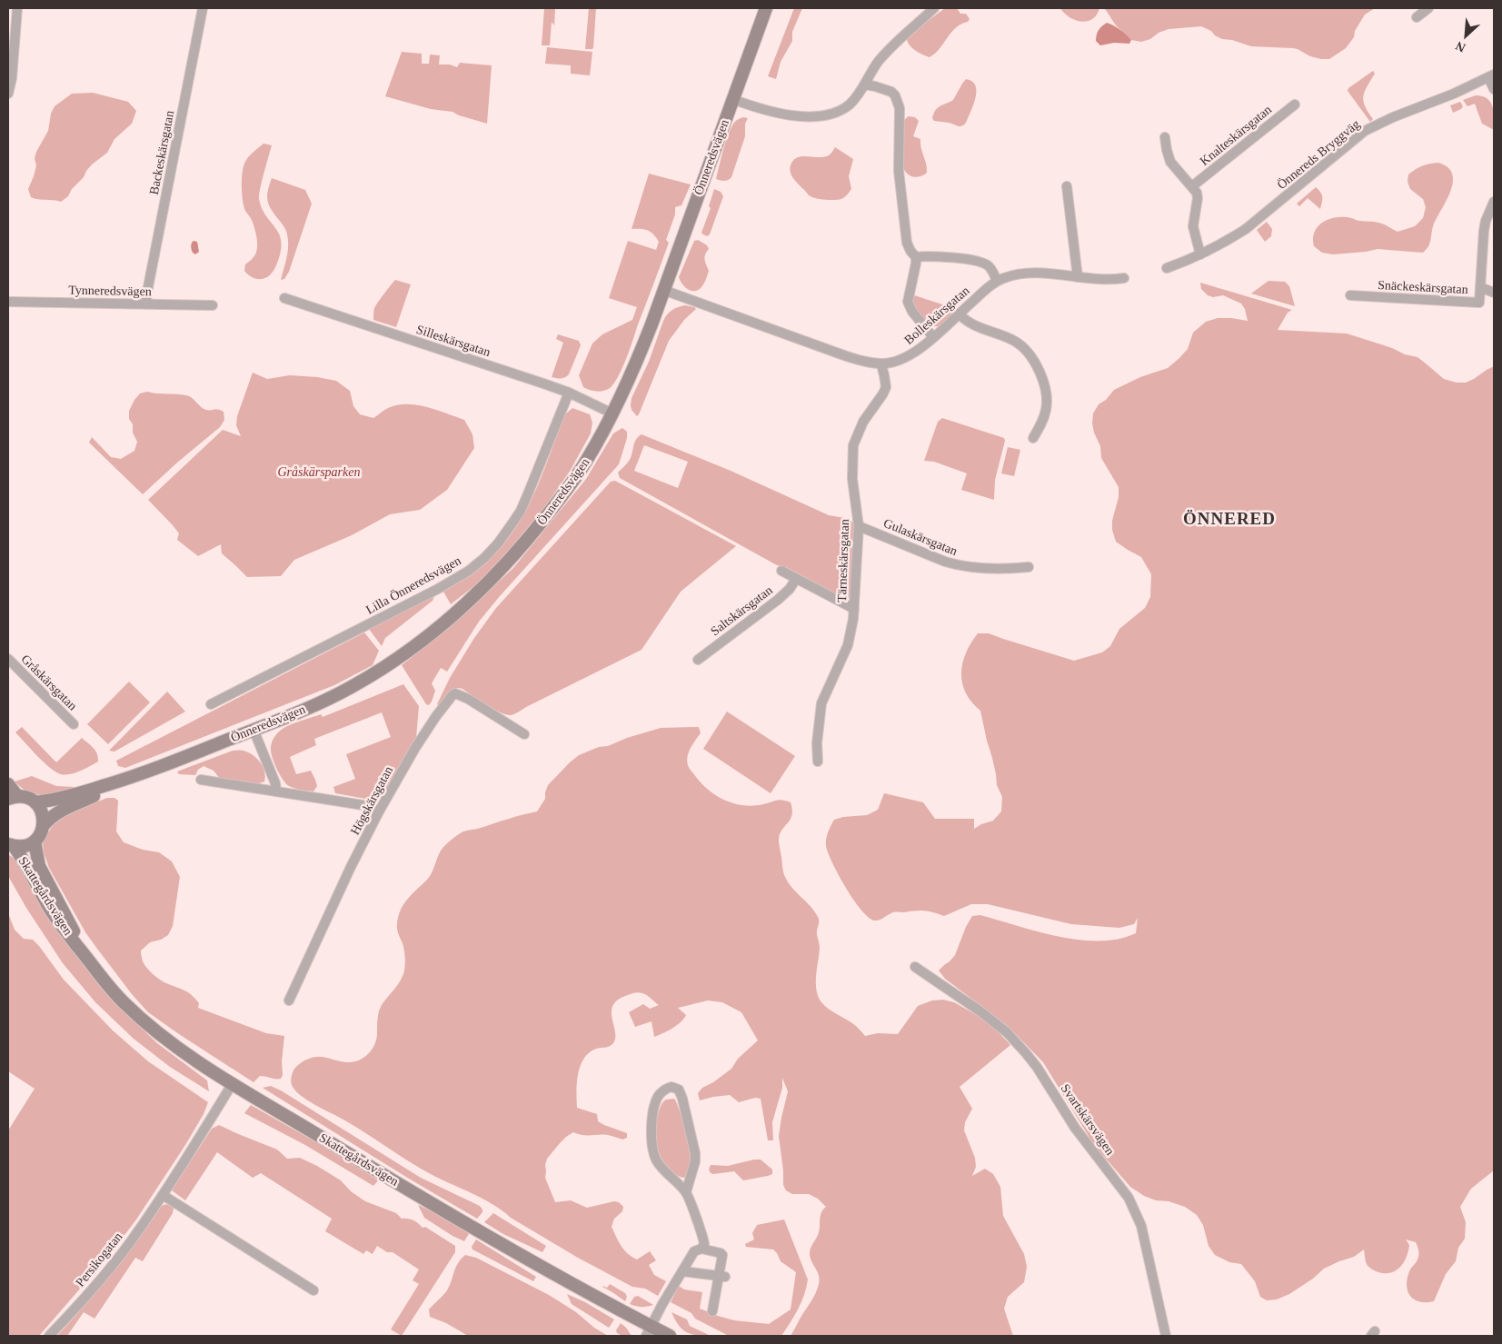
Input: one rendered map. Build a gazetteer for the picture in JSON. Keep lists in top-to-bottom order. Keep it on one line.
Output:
{"streets":{"street":["Knalteskärsgatan","Backeskärsgatan","Önnereds Bryggväg","Önneredsvägen","Snäckeskärsgatan","Tynneredsvägen","Bolleskärsgatan","Silleskärsgatan","Gulaskärsgatan","Tärneskärsgatan","Lilla Önneredsvägen","Saltskärsgatan","Gråskärsgatan","Högskärsgatan","Skattegårdsvägen","Svartskärsvägen","Persikogatan"]},"crossings":[["Backeskärsgatan","Tynneredsvägen"],["Önneredsvägen","Bolleskärsgatan"],["Önneredsvägen","Silleskärsgatan"],["Önneredsvägen","Skattegårdsvägen"],["Bolleskärsgatan","Tärneskärsgatan"],["Silleskärsgatan","Lilla Önneredsvägen"],["Gulaskärsgatan","Tärneskärsgatan"],["Skattegårdsvägen","Persikogatan"]],"districts":["ÖNNERED"],"parks":["Gråskärsparken"],"north":"bottom left"}
